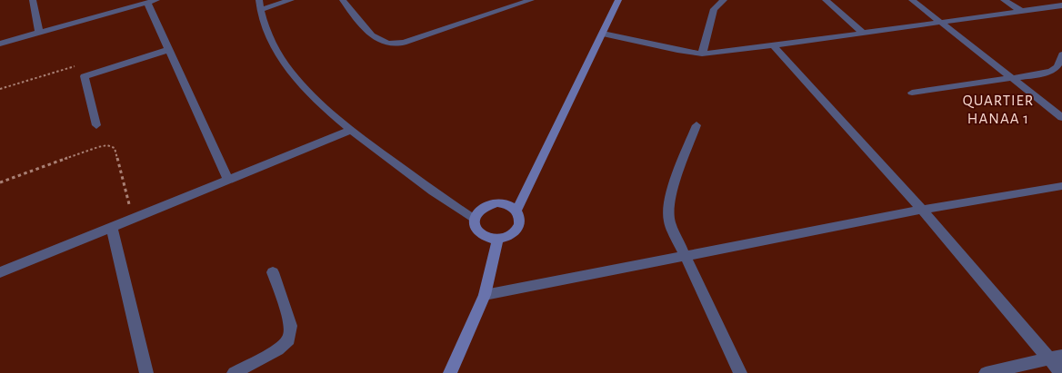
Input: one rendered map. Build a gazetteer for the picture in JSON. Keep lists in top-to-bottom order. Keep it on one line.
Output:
{"districts":["QUARTIER HANAA 1"]}
